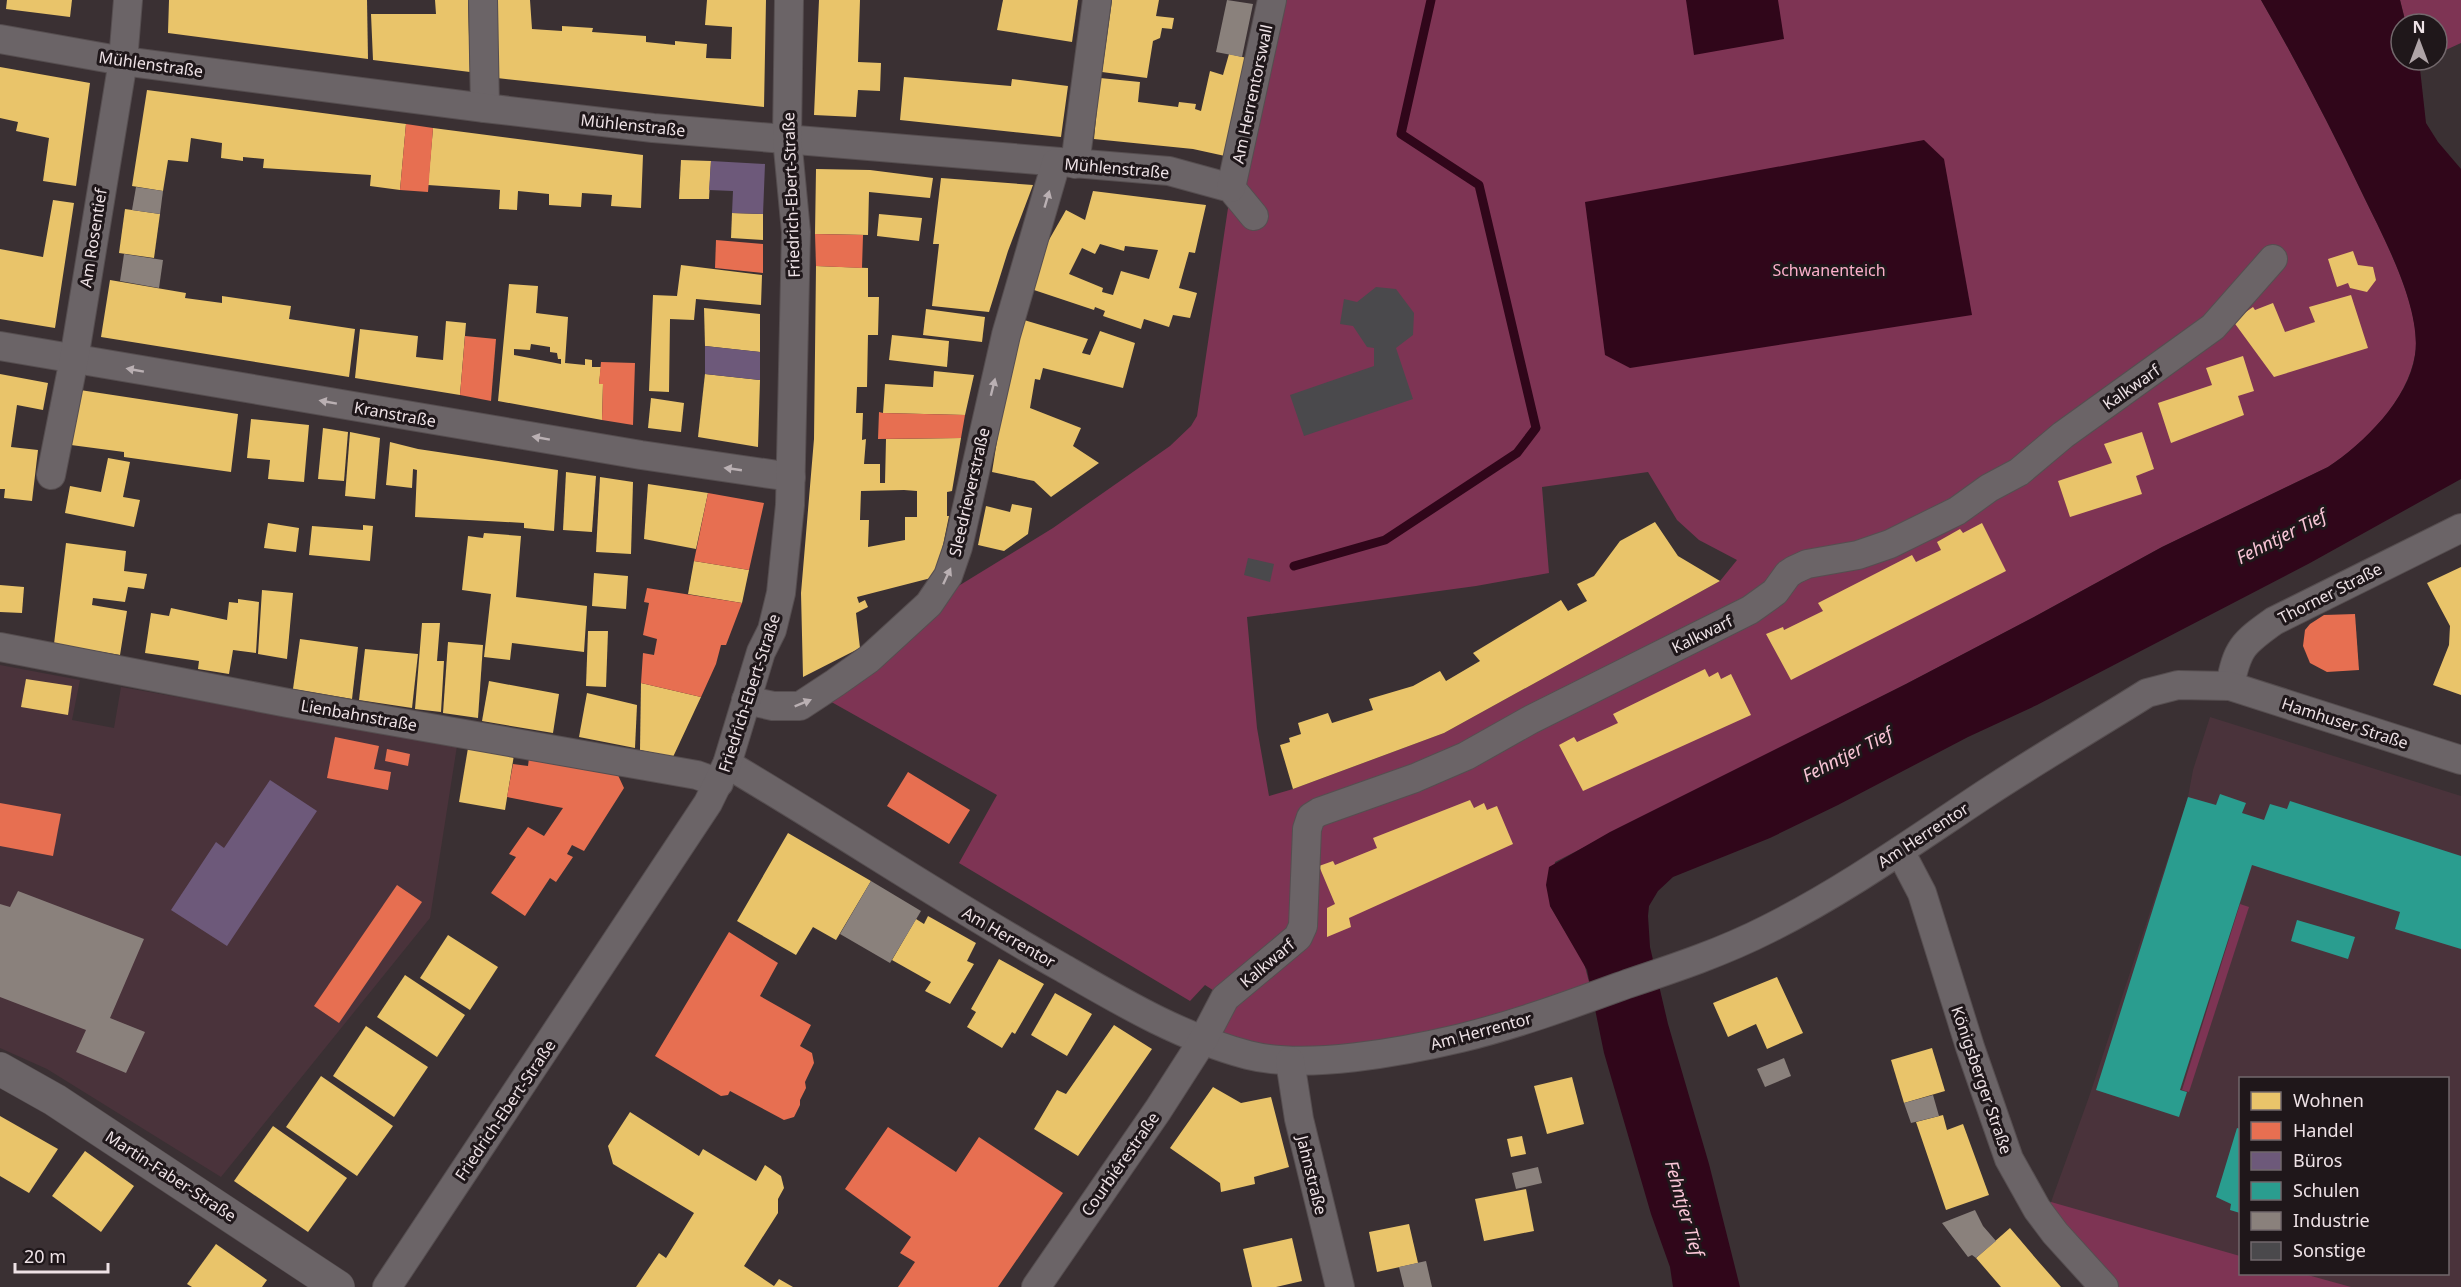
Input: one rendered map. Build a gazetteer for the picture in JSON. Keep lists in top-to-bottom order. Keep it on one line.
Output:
{"streets":{"street":["Mühlenstraße","Am Herrentorswall","Friedrich-Ebert-Straße","Am Rosentief","Kalkwarf","Kranstraße","Sleedrieverstraße","Thorner Straße","Lienbahnstraße","Hamhuser Straße","Am Herrentor","Königsberger Straße","Courbiérestraße","Jahnstraße","Martin-Faber-Straße"]},"crossings":[["Mühlenstraße","Am Herrentorswall"],["Mühlenstraße","Friedrich-Ebert-Straße"],["Mühlenstraße","Am Rosentief"],["Mühlenstraße","Sleedrieverstraße"],["Friedrich-Ebert-Straße","Kranstraße"],["Friedrich-Ebert-Straße","Sleedrieverstraße"],["Friedrich-Ebert-Straße","Lienbahnstraße"],["Friedrich-Ebert-Straße","Am Herrentor"],["Am Rosentief","Kranstraße"],["Kalkwarf","Am Herrentor"],["Kalkwarf","Courbiérestraße"],["Thorner Straße","Hamhuser Straße"],["Thorner Straße","Am Herrentor"],["Lienbahnstraße","Am Herrentor"],["Hamhuser Straße","Am Herrentor"],["Am Herrentor","Königsberger Straße"],["Am Herrentor","Courbiérestraße"],["Am Herrentor","Jahnstraße"]],"one_way":["Kranstraße","Sleedrieverstraße"],"water":["Fehntjer Tief"],"parks":["Schwanenteich"],"legend":["Wohnen","Handel","Büros","Schulen","Industrie","Sonstige"],"scale_bar":"20 m","north":"top"}
